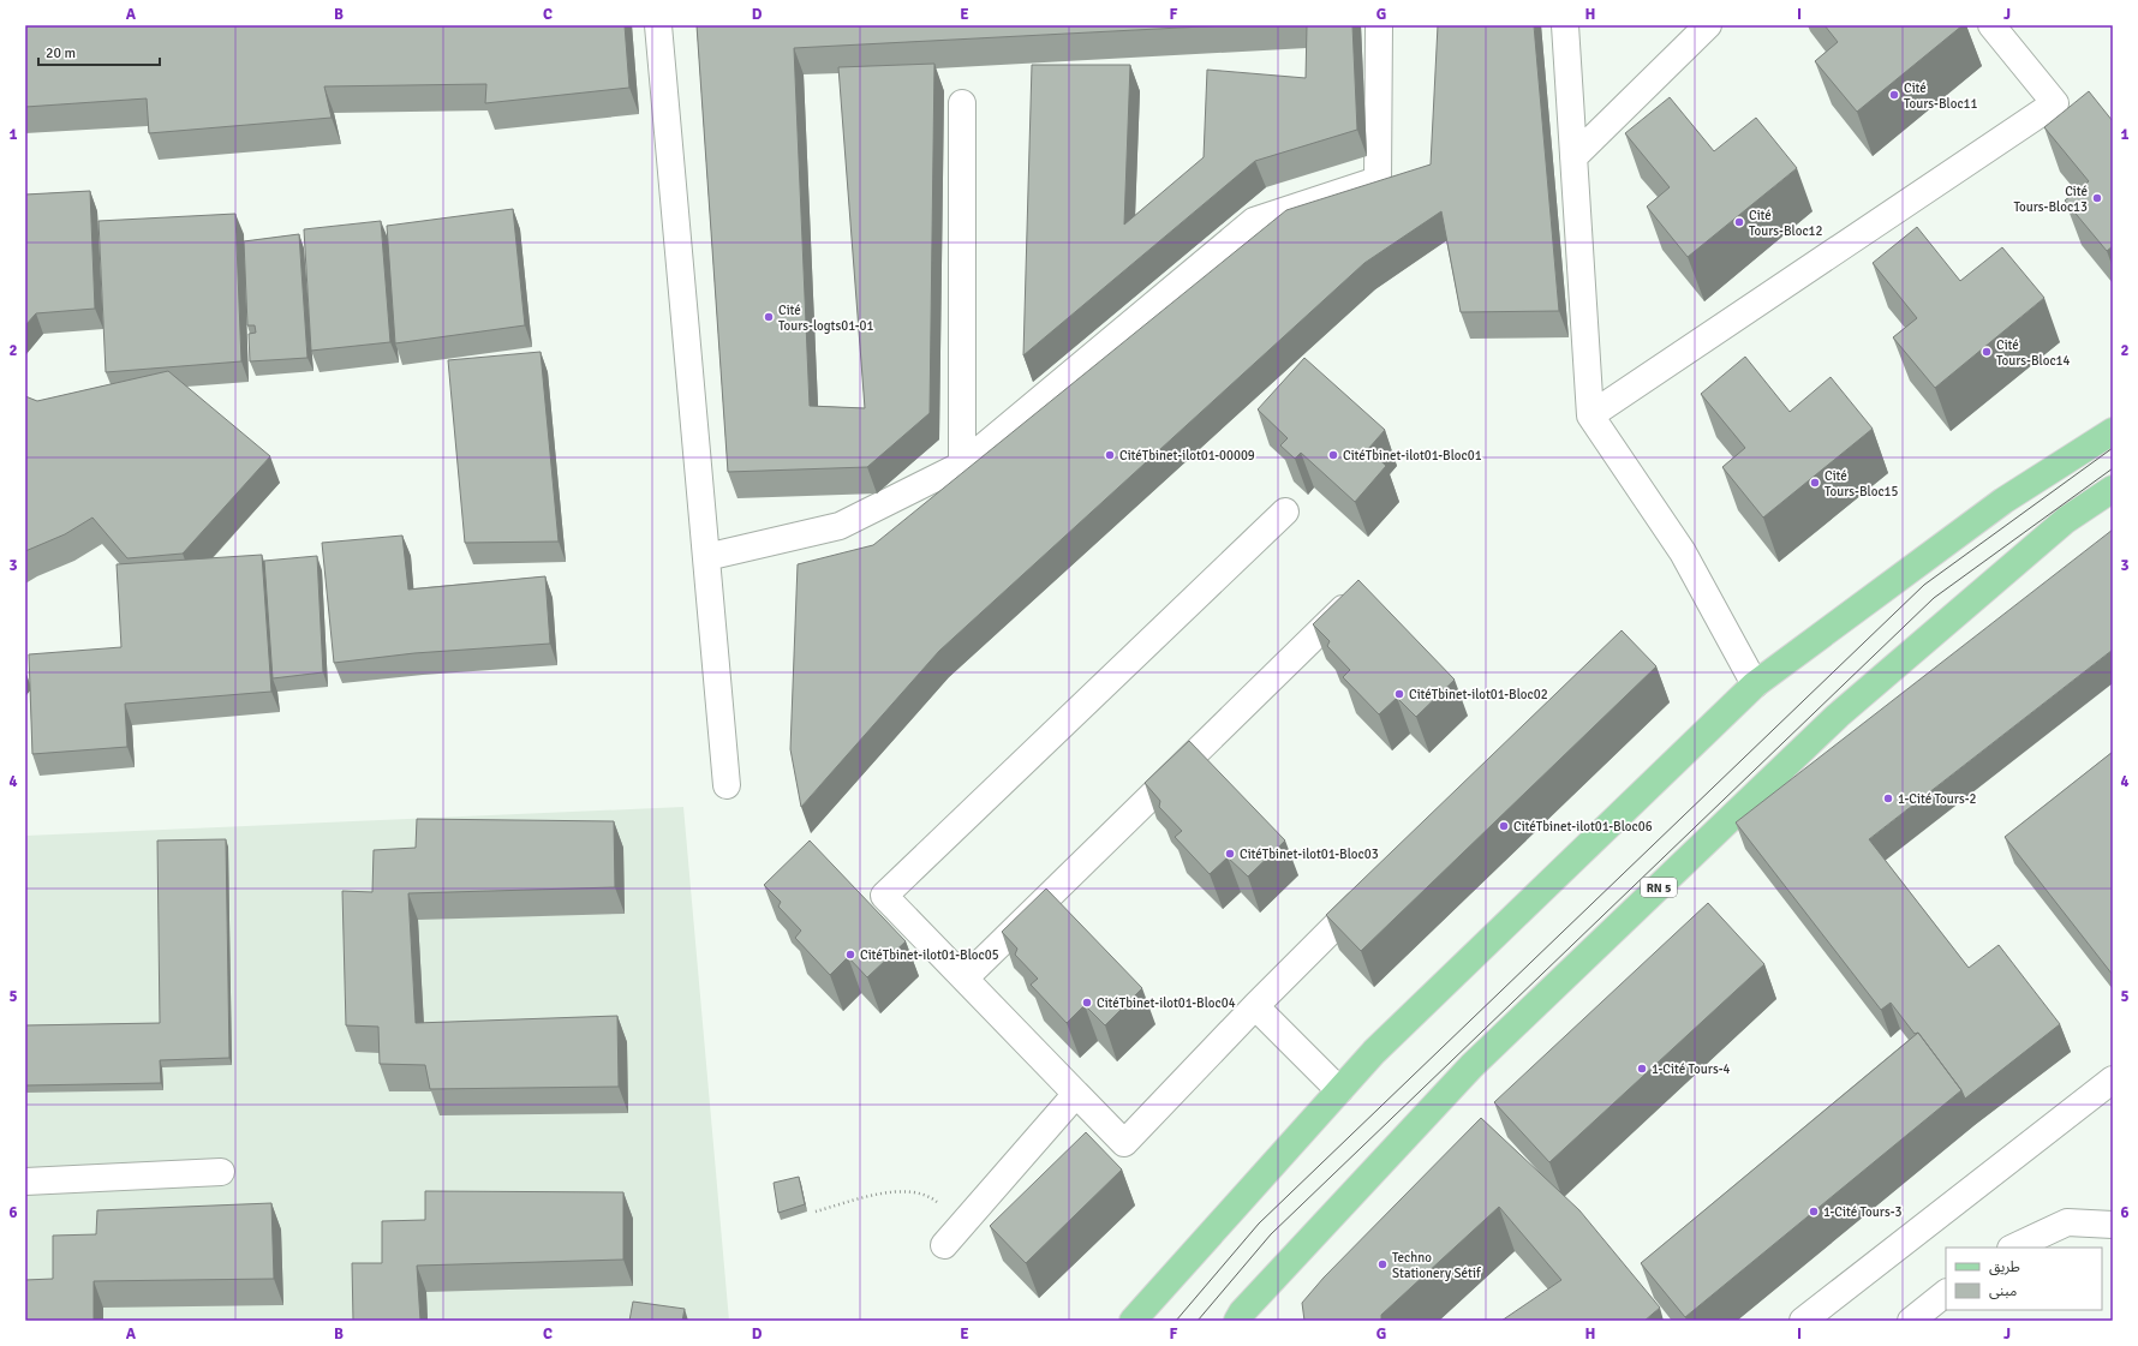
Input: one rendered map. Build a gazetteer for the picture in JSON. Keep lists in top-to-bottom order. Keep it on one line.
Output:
{"streets":{"main road":["RN 5"]},"places":["Cité Tours-Bloc11","Cité Tours-Bloc13","Cité Tours-Bloc12","Cité Tours-logts01-01","Cité Tours-Bloc14","CitéTbinet-ilot01-00009","CitéTbinet-ilot01-Bloc01","Cité Tours-Bloc15","CitéTbinet-ilot01-Bloc02","1-Cité Tours-2","CitéTbinet-ilot01-Bloc06","CitéTbinet-ilot01-Bloc03","CitéTbinet-ilot01-Bloc05","CitéTbinet-ilot01-Bloc04","1-Cité Tours-4","1-Cité Tours-3","Techno Stationery Sétif"],"legend":["طريق","مبنى"],"scale_bar":"20 m","grid":{"columns":["A","B","C","D","E","F","G","H","I","J"],"rows":["1","2","3","4","5","6"]}}
